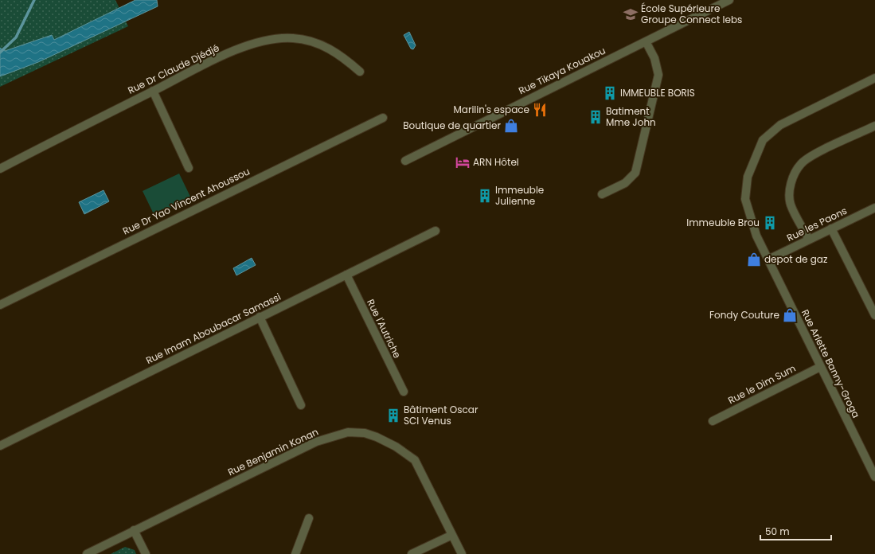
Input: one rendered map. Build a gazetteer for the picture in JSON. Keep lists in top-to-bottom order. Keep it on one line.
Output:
{"streets":{"street":["Rue Dr Claude Djédjé","Rue Tikaya Kouakou","Rue Dr Yao Vincent Ahoussou","Rue les Paons","Rue Imam Aboubacar Samassi","Rue l'Autriche","Rue Arlette Banny-Groga","Rue le Dim Sum","Rue Benjamin Konan"]},"crossings":[["Rue les Paons","Rue Arlette Banny-Groga"],["Rue Imam Aboubacar Samassi","Rue l'Autriche"],["Rue Arlette Banny-Groga","Rue le Dim Sum"]],"places":{"school or university":["École Supérieure Groupe Connect Iebs"],"building":["IMMEUBLE BORIS","Batiment Mme John","Immeuble Julienne","Immeuble Brou","Bâtiment Oscar SCI Venus"],"restaurant":["Marilin's espace"],"shop":["Boutique de quartier","depot de gaz","Fondy Couture"],"hotel":["ARN Hôtel"]},"scale_bar":"50 m"}
